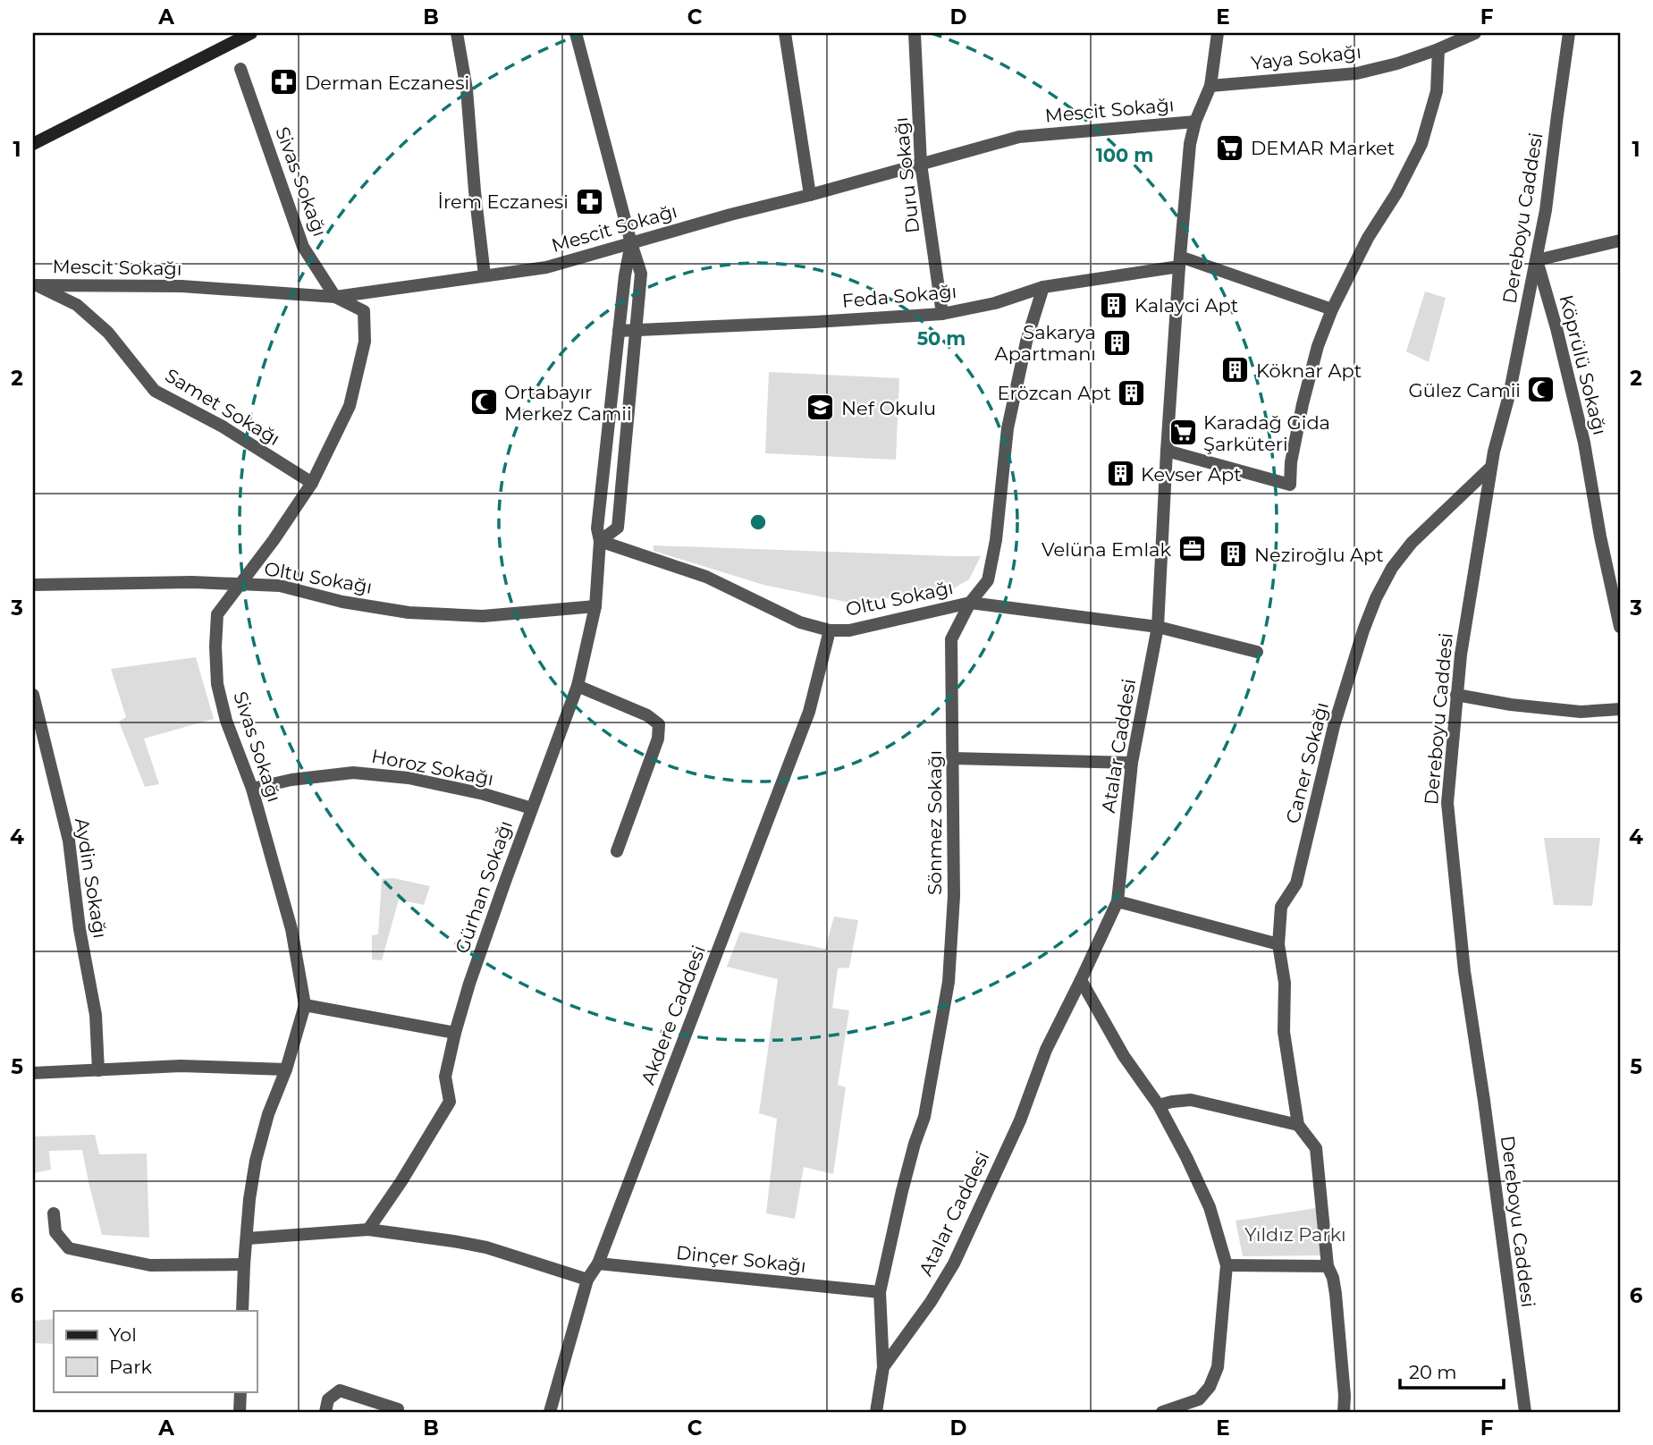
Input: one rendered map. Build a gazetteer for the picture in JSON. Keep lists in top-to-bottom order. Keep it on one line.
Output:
{"streets":{"street":["Yaya Sokağı","Mescit Sokağı","Duru Sokağı","Sivas Sokağı","Dereboyu Caddesi","Feda Sokağı","Köprülü Sokağı","Samet Sokağı","Oltu Sokağı","Atalar Caddesi","Caner Sokağı","Horoz Sokağı","Sönmez Sokağı","Aydin Sokağı","Gürhan Sokağı","Akdere Caddesi","Dinçer Sokağı"]},"crossings":[["Yaya Sokağı","Atalar Caddesi"],["Mescit Sokağı","Duru Sokağı"],["Mescit Sokağı","Sivas Sokağı"],["Mescit Sokağı","Samet Sokağı"],["Mescit Sokağı","Atalar Caddesi"],["Mescit Sokağı","Gürhan Sokağı"],["Duru Sokağı","Feda Sokağı"],["Sivas Sokağı","Samet Sokağı"],["Sivas Sokağı","Oltu Sokağı"],["Sivas Sokağı","Horoz Sokağı"],["Dereboyu Caddesi","Köprülü Sokağı"],["Dereboyu Caddesi","Caner Sokağı"],["Feda Sokağı","Atalar Caddesi"],["Feda Sokağı","Sönmez Sokağı"],["Feda Sokağı","Gürhan Sokağı"],["Oltu Sokağı","Atalar Caddesi"],["Oltu Sokağı","Sönmez Sokağı"],["Oltu Sokağı","Gürhan Sokağı"],["Oltu Sokağı","Akdere Caddesi"],["Atalar Caddesi","Sönmez Sokağı"],["Horoz Sokağı","Gürhan Sokağı"],["Sönmez Sokağı","Dinçer Sokağı"],["Akdere Caddesi","Dinçer Sokağı"]],"parks":["Yıldız Parkı"],"places":{"pharmacy":["Derman Eczanesi","İrem Eczanesi"],"supermarket":["DEMAR Market","Karadağ Gida Şarküteri"],"building":["Kalayci Apt","Sakarya Apartmanı","Köknar Apt","Erözcan Apt","Kevser Apt","Neziroğlu Apt"],"mosque":["Gülez Camii","Ortabayır Merkez Camii"],"school or university":["Nef Okulu"],"office":["Velüna Emlak"]},"legend":["Yol","Park"],"scale_bar":"20 m","grid":{"columns":["A","B","C","D","E","F"],"rows":["1","2","3","4","5","6"]},"rings":["100 m","50 m"]}
